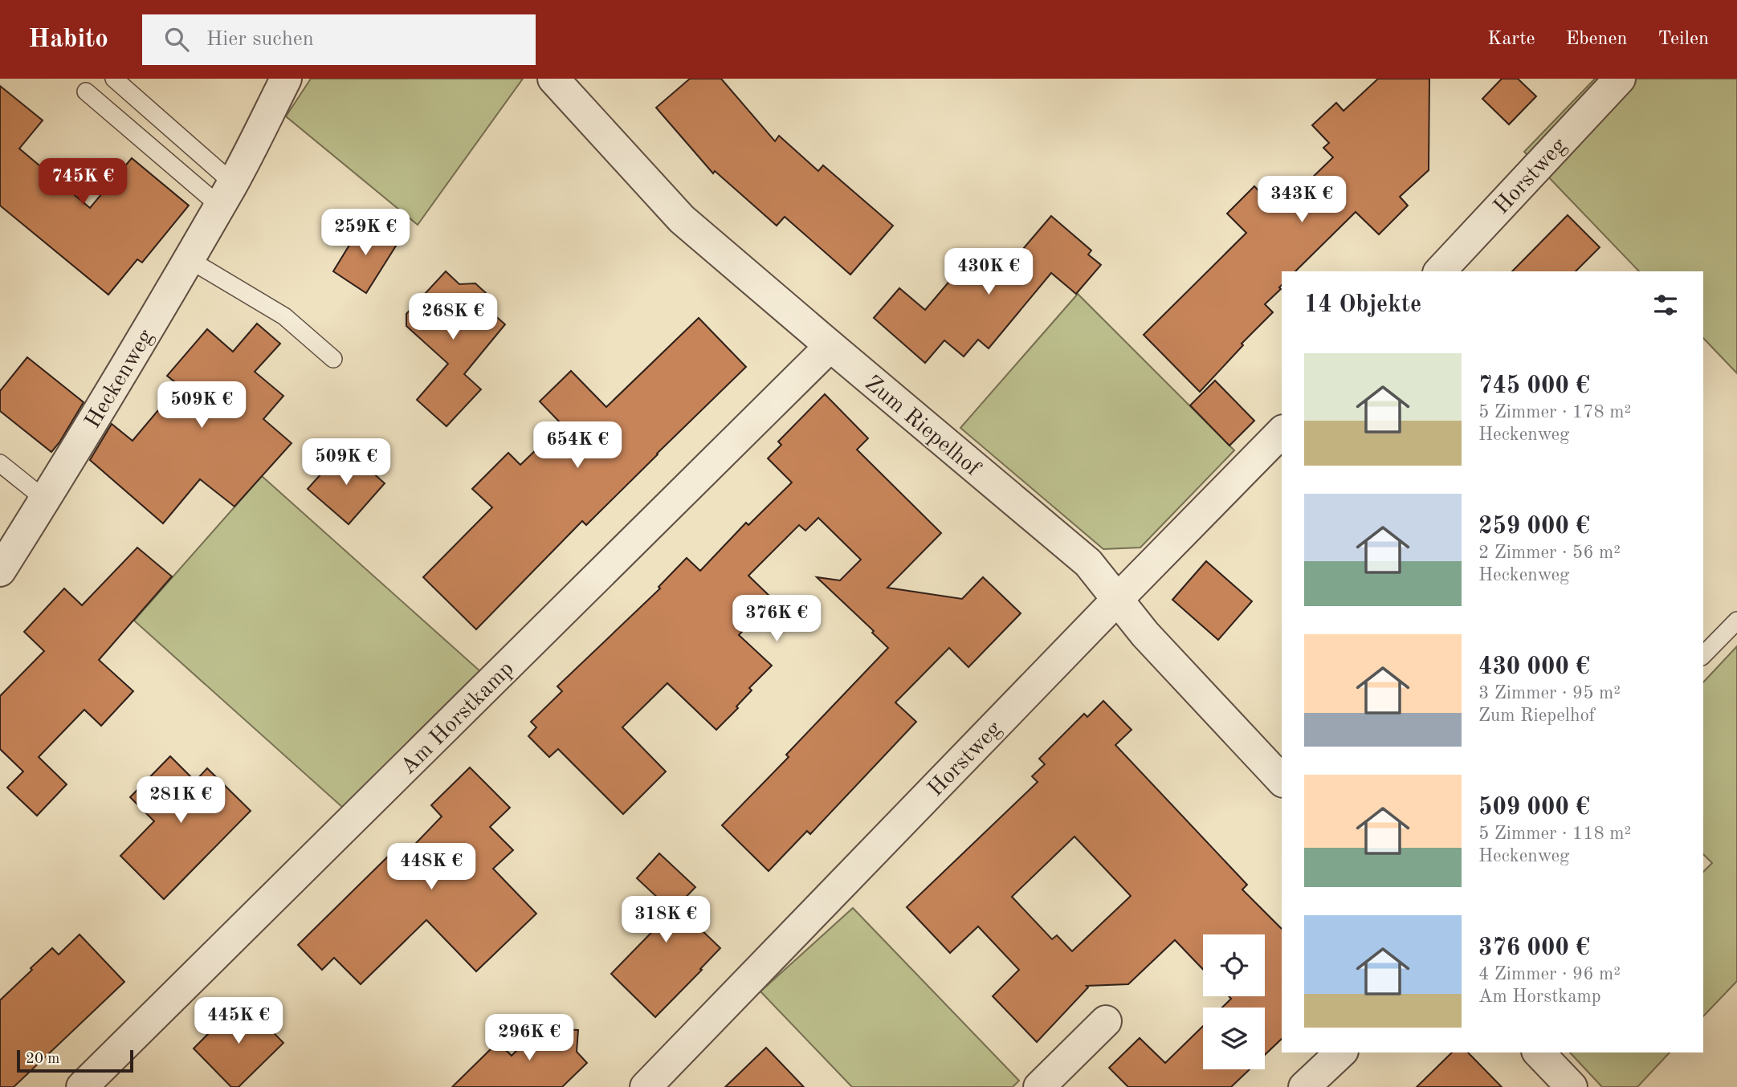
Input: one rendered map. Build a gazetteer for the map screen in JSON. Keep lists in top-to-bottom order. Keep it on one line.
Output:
{"streets":{"street":["Horstweg","Heckenweg","Zum Riepelhof","Am Horstkamp"]},"crossings":[["Horstweg","Zum Riepelhof"],["Zum Riepelhof","Am Horstkamp"]],"scale_bar":"20 m","page":{"header":"Habito","search":"Hier suchen","nav":["Karte","Ebenen","Teilen"],"price":["745K €","343K €","259K €","430K €","268K €","509K €","654K €","509K €","376K €","281K €","448K €","318K €","445K €","296K €"],"heading":"14 Objekte","list":[{"name":"745 000 €","note":"5 Zimmer · 178 m² · Heckenweg"},{"name":"259 000 €","note":"2 Zimmer · 56 m² · Heckenweg"},{"name":"430 000 €","note":"3 Zimmer · 95 m² · Zum Riepelhof"},{"name":"509 000 €","note":"5 Zimmer · 118 m² · Heckenweg"},{"name":"376 000 €","note":"4 Zimmer · 96 m² · Am Horstkamp"}],"scale":"20 m"}}
